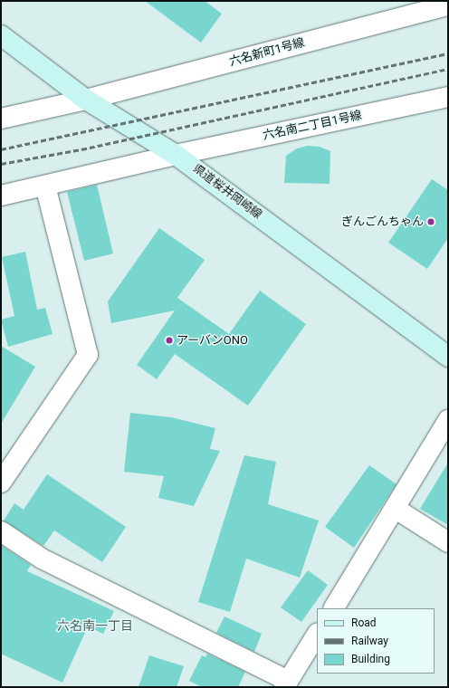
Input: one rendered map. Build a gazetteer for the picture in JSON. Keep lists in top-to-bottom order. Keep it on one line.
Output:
{"streets":{"main road":["県道桜井岡崎線"],"street":["六名新町1号線","六名南二丁目1号線"]},"crossings":[["六名新町1号線","県道桜井岡崎線"],["六名南二丁目1号線","県道桜井岡崎線"]],"districts":["六名南一丁目"],"places":["ぎんごんちゃん","アーバンONO"],"legend":["Road","Railway","Building"]}
